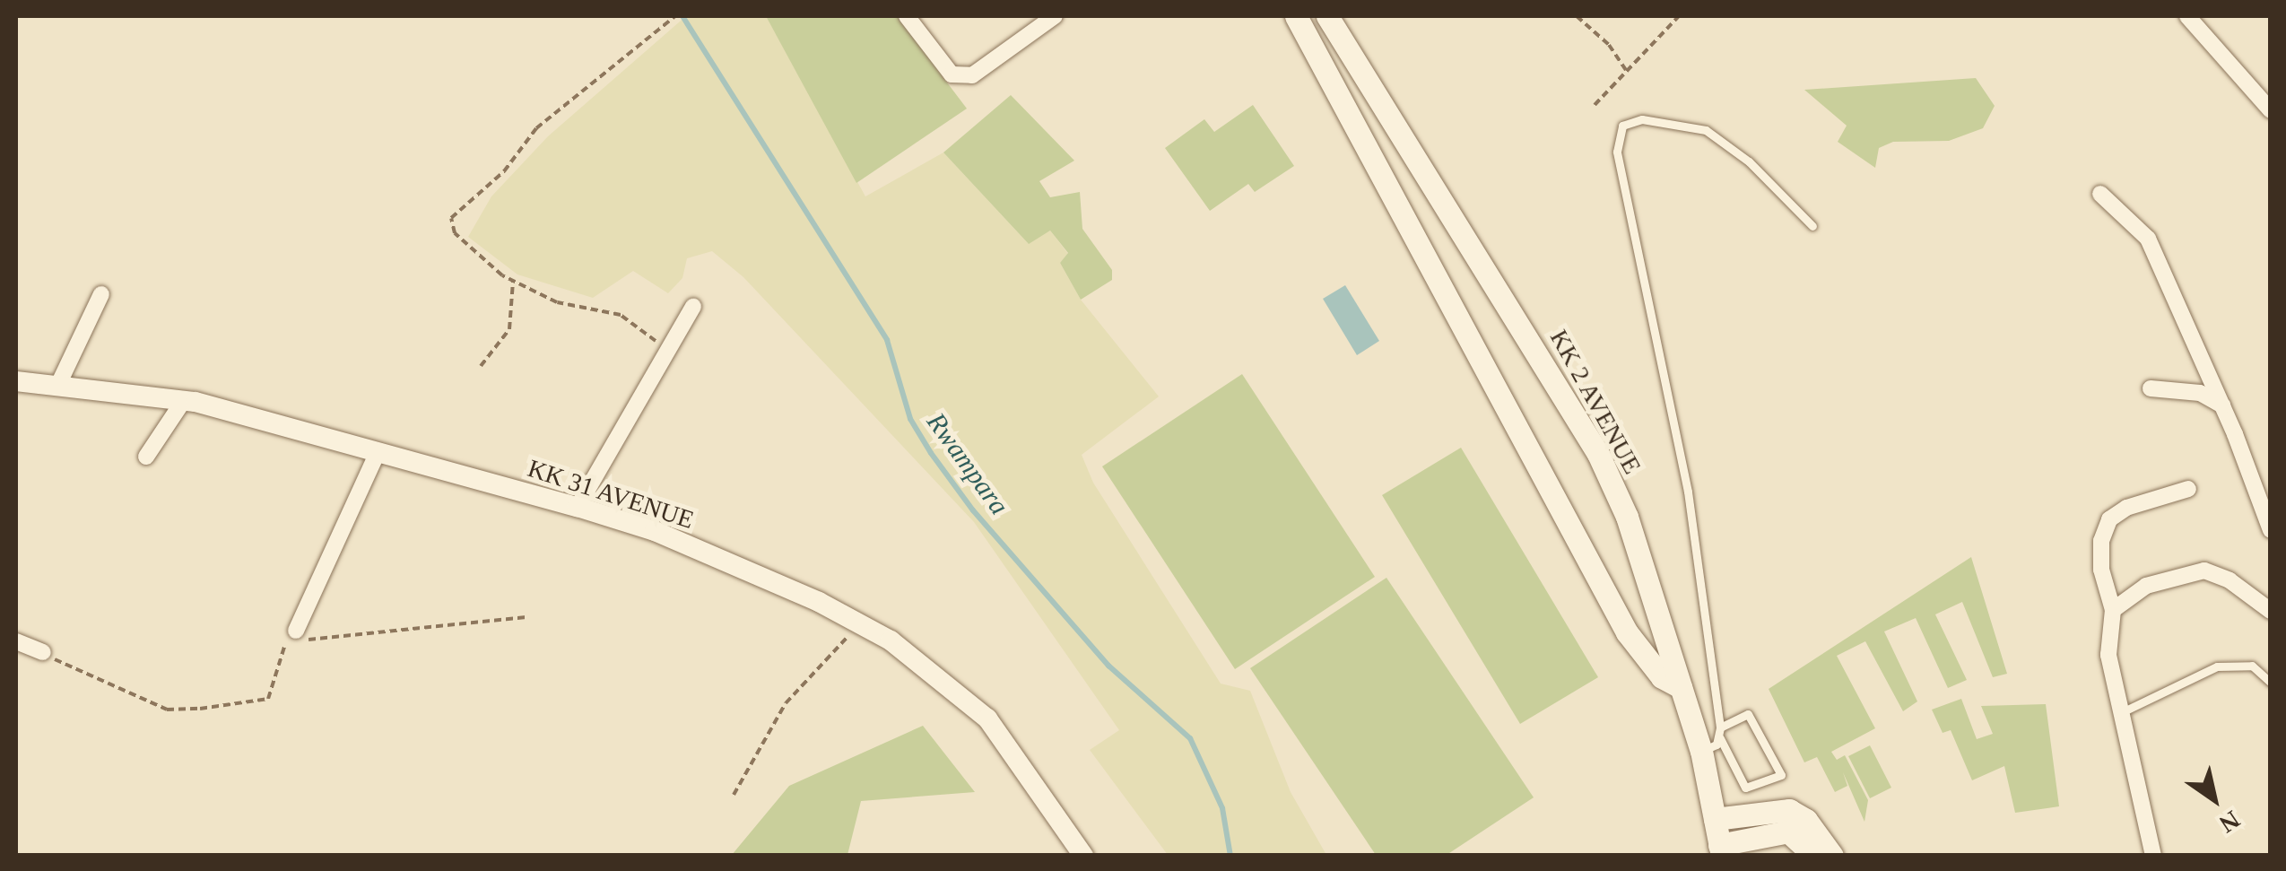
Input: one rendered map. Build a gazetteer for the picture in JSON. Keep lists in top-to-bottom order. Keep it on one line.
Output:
{"streets":{"main road":["KK 2 AVENUE"],"street":["KK 31 AVENUE"]},"water":["Rwampara"],"north":"bottom right"}
